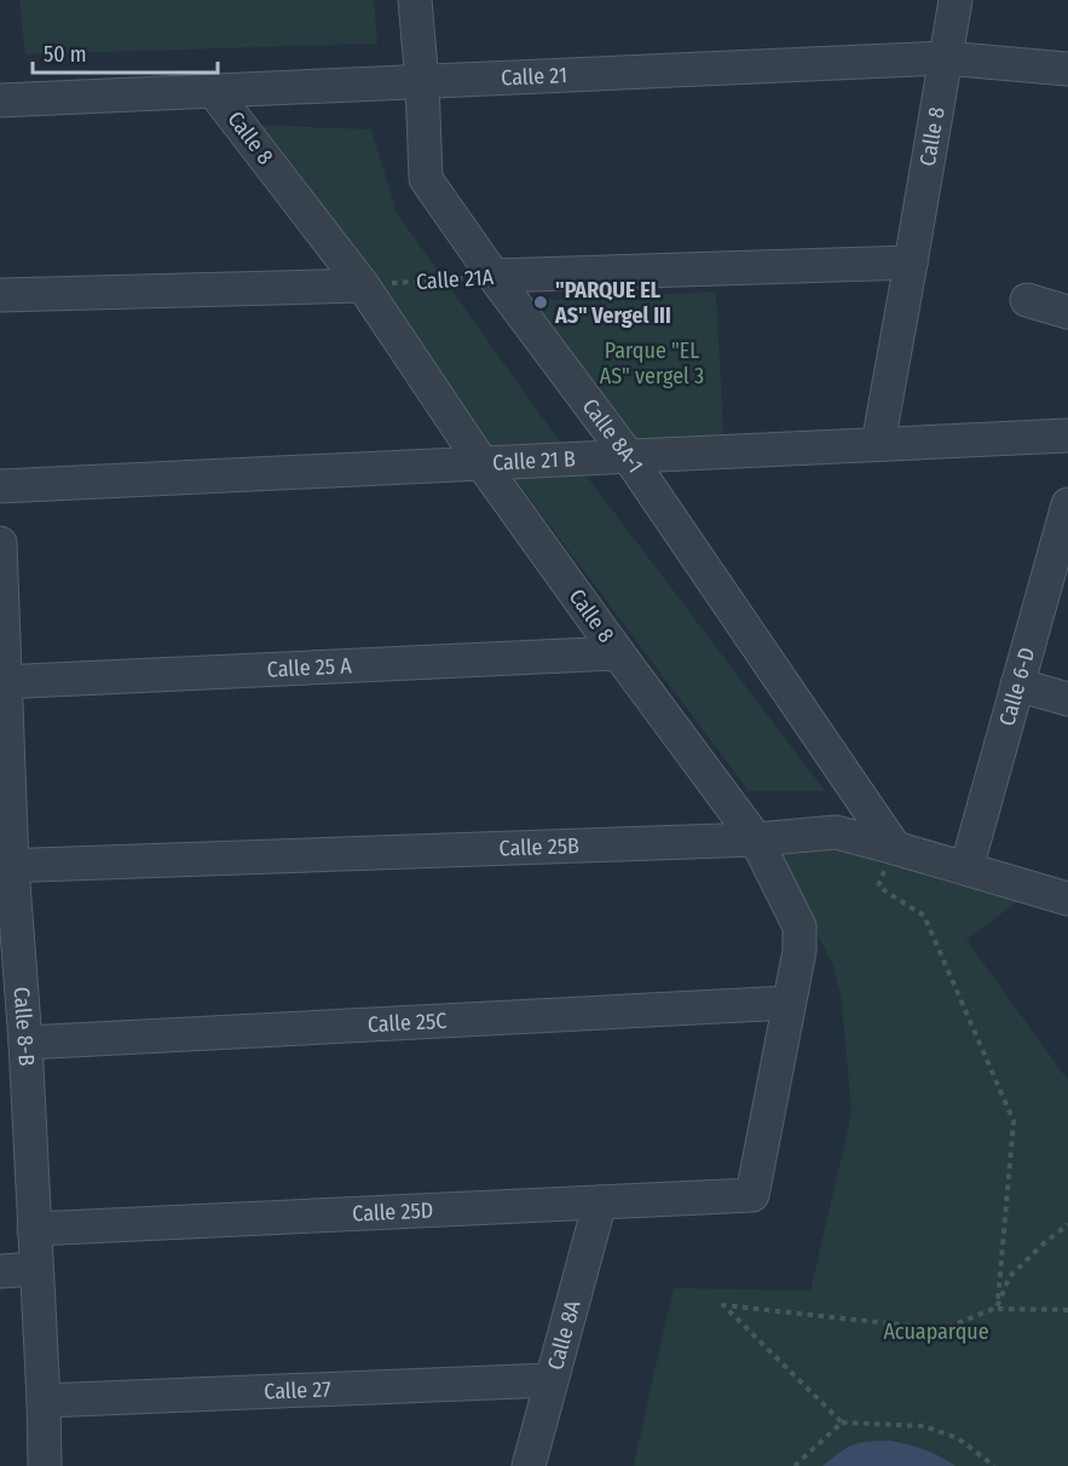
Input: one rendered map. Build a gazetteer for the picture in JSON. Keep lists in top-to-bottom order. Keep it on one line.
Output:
{"streets":{"street":["Calle 21","Calle 8","Calle 21A","Calle 8A-1","Calle 21 B","Calle 25 A","Calle 6-D","Calle 25B","Calle 25C","Calle 8-B","Calle 25D","Calle 8A","Calle 27"]},"crossings":[["Calle 21","Calle 8"],["Calle 21","Calle 8A-1"],["Calle 8","Calle 21A"],["Calle 8","Calle 21 B"],["Calle 8","Calle 25 A"],["Calle 8","Calle 25B"],["Calle 8","Calle 25C"],["Calle 8","Calle 25D"],["Calle 21A","Calle 8A-1"],["Calle 8A-1","Calle 21 B"],["Calle 8A-1","Calle 25B"],["Calle 25 A","Calle 8-B"],["Calle 6-D","Calle 25B"],["Calle 25B","Calle 8-B"],["Calle 25C","Calle 8-B"],["Calle 8-B","Calle 25D"],["Calle 8-B","Calle 27"],["Calle 25D","Calle 8A"],["Calle 8A","Calle 27"]],"parks":["Parque \"EL AS\" vergel 3","Acuaparque"],"places":["\"PARQUE EL AS\" Vergel III"],"scale_bar":"50 m"}
